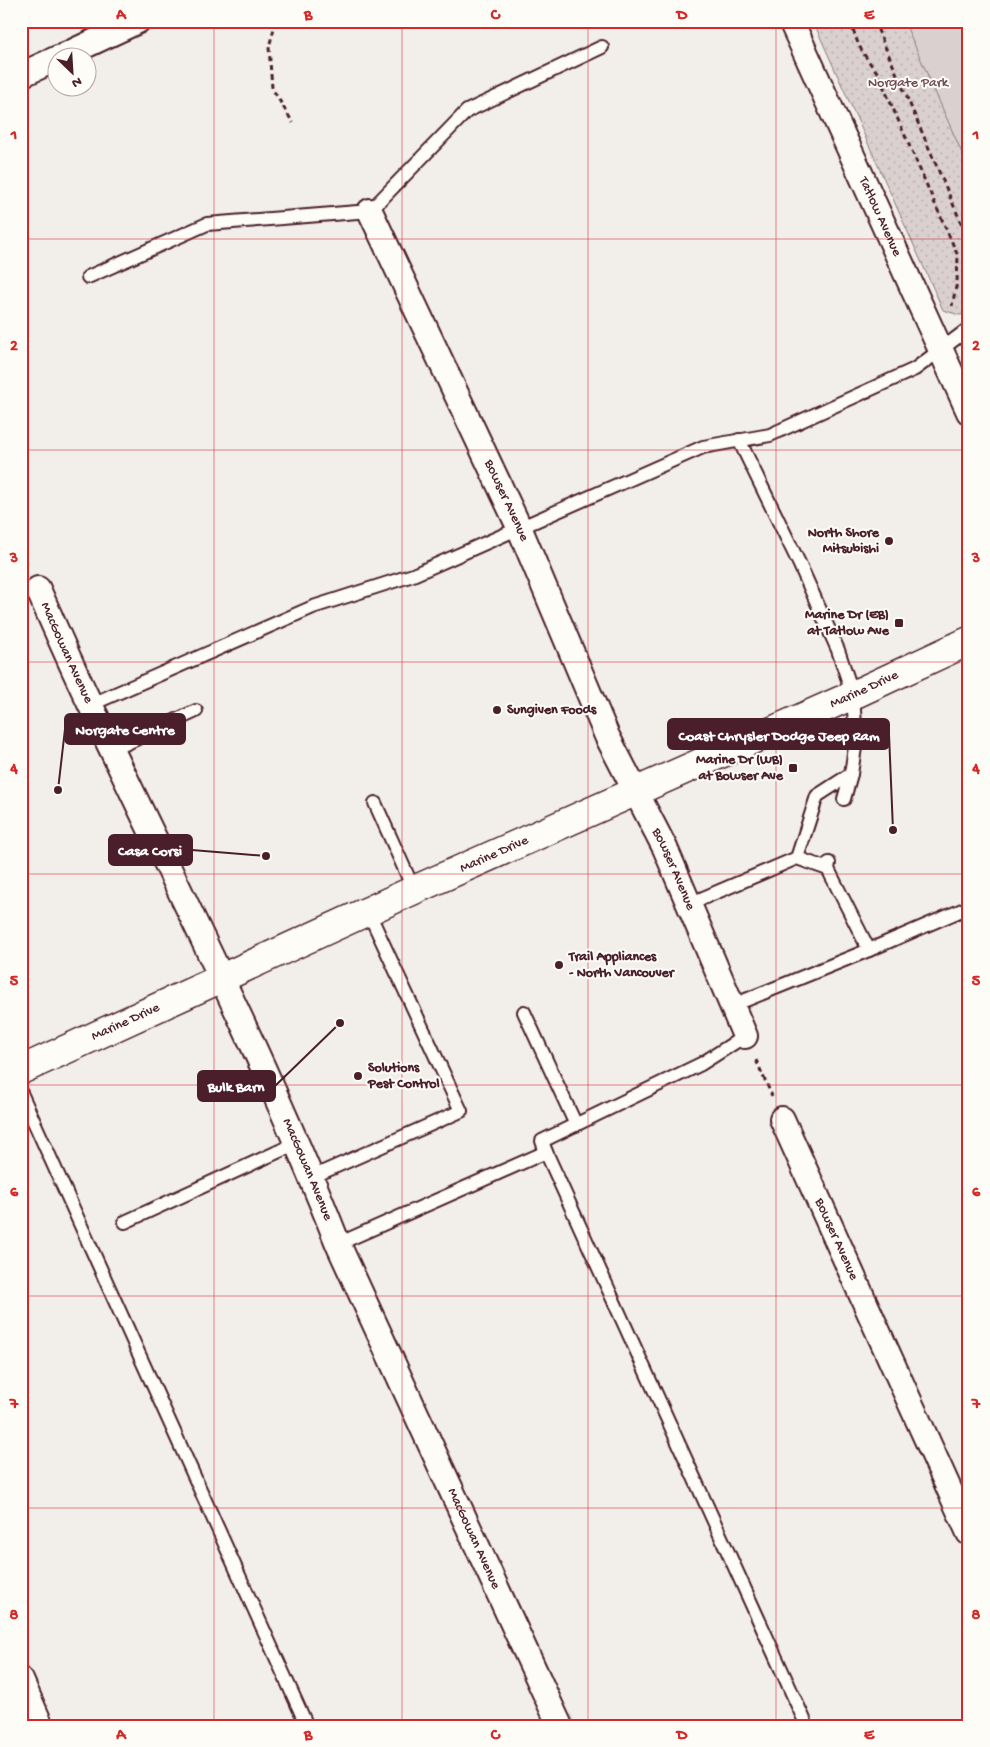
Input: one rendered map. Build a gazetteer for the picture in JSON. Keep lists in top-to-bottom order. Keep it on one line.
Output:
{"streets":{"main road":["Marine Drive"],"street":["Tatlow Avenue","Bowser Avenue","MacGowan Avenue"]},"crossings":[["Bowser Avenue","Marine Drive"],["MacGowan Avenue","Marine Drive"]],"parks":["Norgate Park"],"places":{"other":["North Shore Mitsubishi","Sungiven Foods","Norgate Centre","Coast Chrysler Dodge Jeep Ram","Casa Corsi","Trail Appliances - North Vancouver","Bulk Barn","Solutions Pest Control"],"transit":["Marine Dr (EB) at Tatlow Ave","Marine Dr (WB) at Bowser Ave"]},"north":"bottom right","grid":{"columns":["A","B","C","D","E"],"rows":["1","2","3","4","5","6","7","8"]}}
